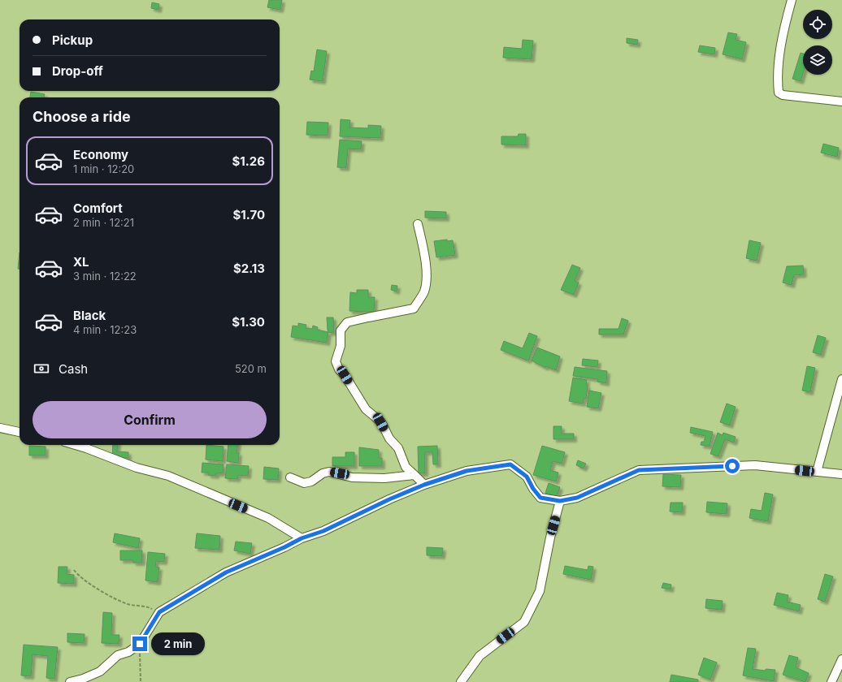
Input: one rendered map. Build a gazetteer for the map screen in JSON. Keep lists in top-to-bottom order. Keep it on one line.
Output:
{"page":{"banner":["Pickup","Drop-off"],"heading":"Choose a ride","list":[{"name":"Economy","note":"1 min · 12:20","value":"$1.26"},{"name":"Comfort","note":"2 min · 12:21","value":"$1.70"},{"name":"XL","note":"3 min · 12:22","value":"$2.13"},{"name":"Black","note":"4 min · 12:23","value":"$1.30"}],"pay":["Cash","520 m"],"buttons":"Confirm","bubble":"2 min"}}
